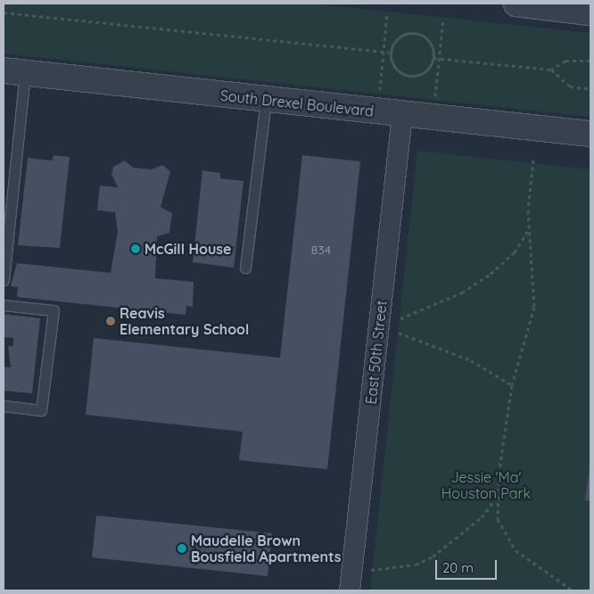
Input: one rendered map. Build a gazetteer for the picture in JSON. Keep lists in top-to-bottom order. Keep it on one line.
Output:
{"streets":{"street":["South Drexel Boulevard","East 50th Street"]},"crossings":[["South Drexel Boulevard","East 50th Street"]],"parks":["Jessie 'Ma' Houston Park"],"places":["McGill House","Reavis Elementary School","Maudelle Brown Bousfield Apartments"],"house_numbers":["834"],"scale_bar":"20 m"}
